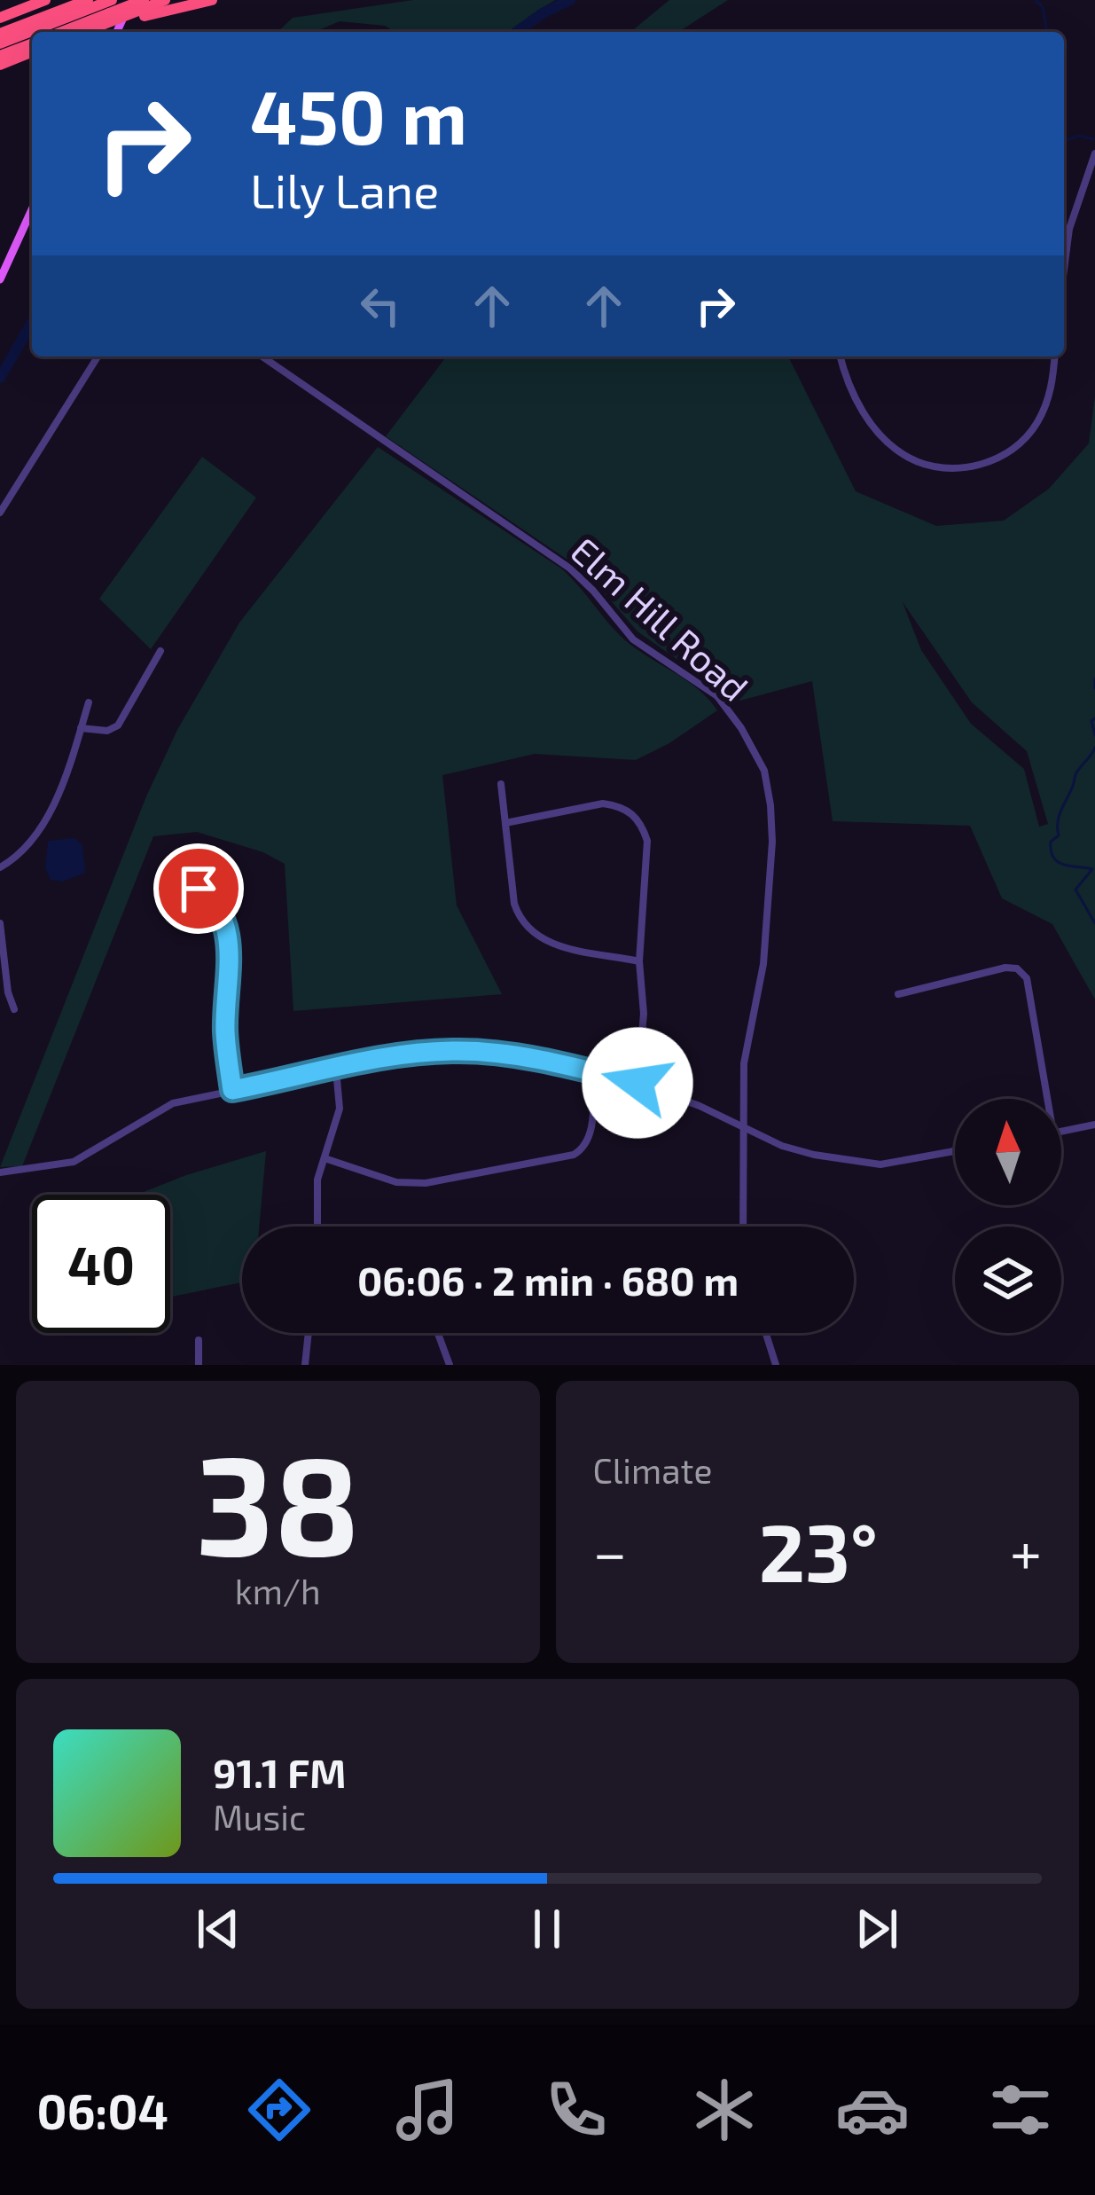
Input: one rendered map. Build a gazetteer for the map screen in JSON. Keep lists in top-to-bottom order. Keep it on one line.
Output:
{"streets":{"street":["Elm Hill Road"]},"north":"top","page":{"turn":["450 m","Lily Lane"],"limit":"40","trip":"06:06 · 2 min · 680 m","tile":[["38","km/h"],"Climate"],"heat":["−","23°","+"],"song":["91.1 FM","Music"],"tabs":"06:04"}}
